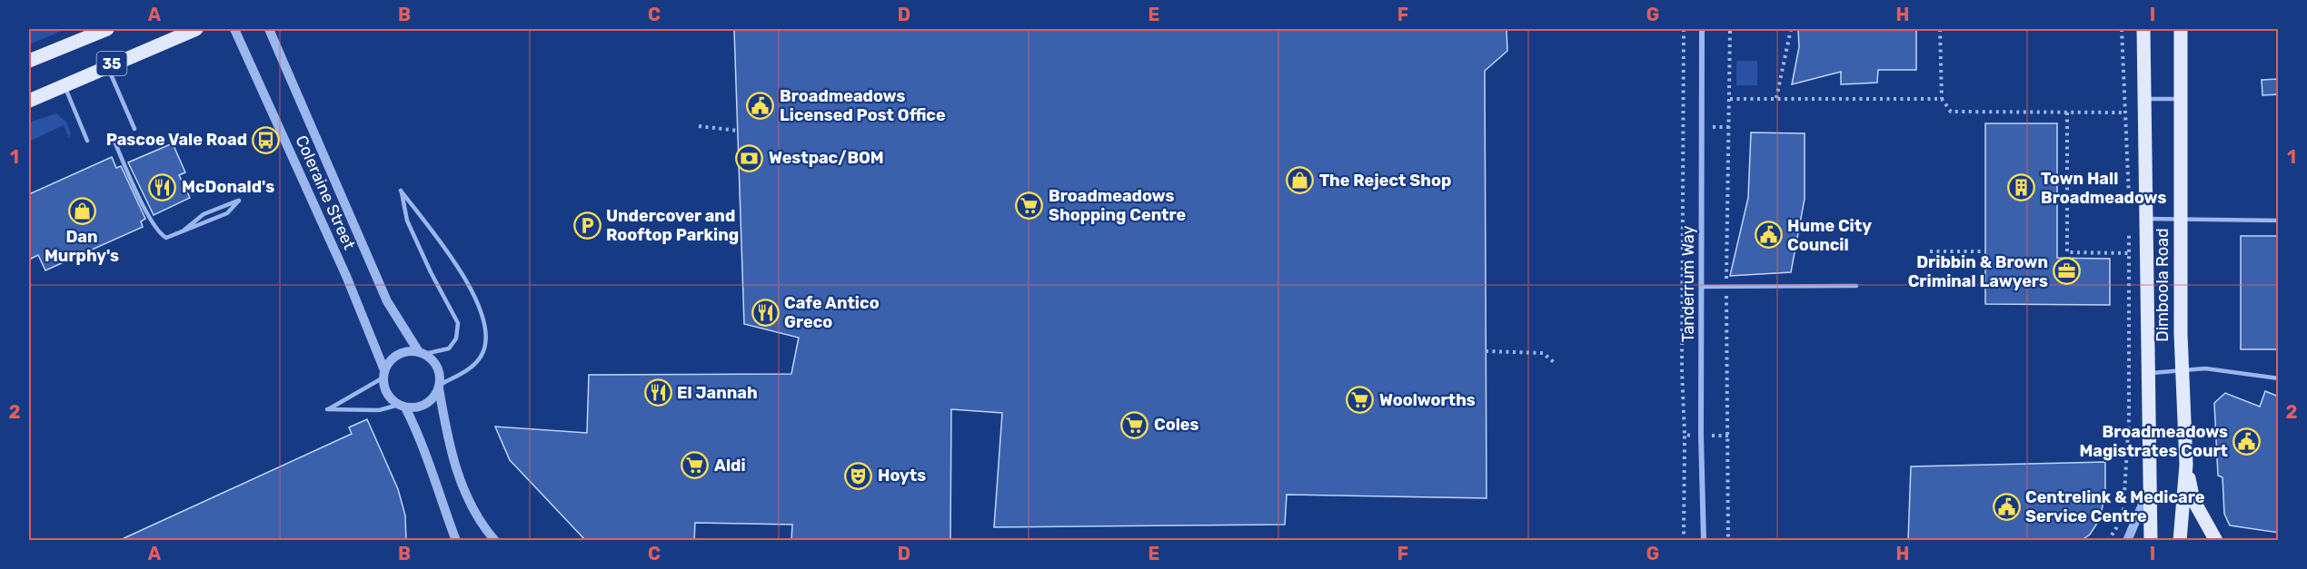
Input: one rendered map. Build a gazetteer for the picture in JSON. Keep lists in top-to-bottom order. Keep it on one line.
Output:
{"streets":{"main road":["35","Dimboola Road"],"street":["Coleraine Street","Tanderrum Way"]},"places":{"public building":["Broadmeadows Licensed Post Office","Hume City Council","Broadmeadows Magistrates Court","Centrelink & Medicare Service Centre"],"bus stop":["Pascoe Vale Road"],"bank":["Westpac/BOM"],"shop":["The Reject Shop","Dan Murphy's"],"restaurant":["McDonald's","Cafe Antico Greco","El Jannah"],"building":["Town Hall Broadmeadows"],"supermarket":["Broadmeadows Shopping Centre","Woolworths","Coles","Aldi"],"parking":["Undercover and Rooftop Parking"],"office":["Dribbin & Brown Criminal Lawyers"],"theatre":["Hoyts"]},"grid":{"columns":["A","B","C","D","E","F","G","H","I"],"rows":["1","2"]}}
